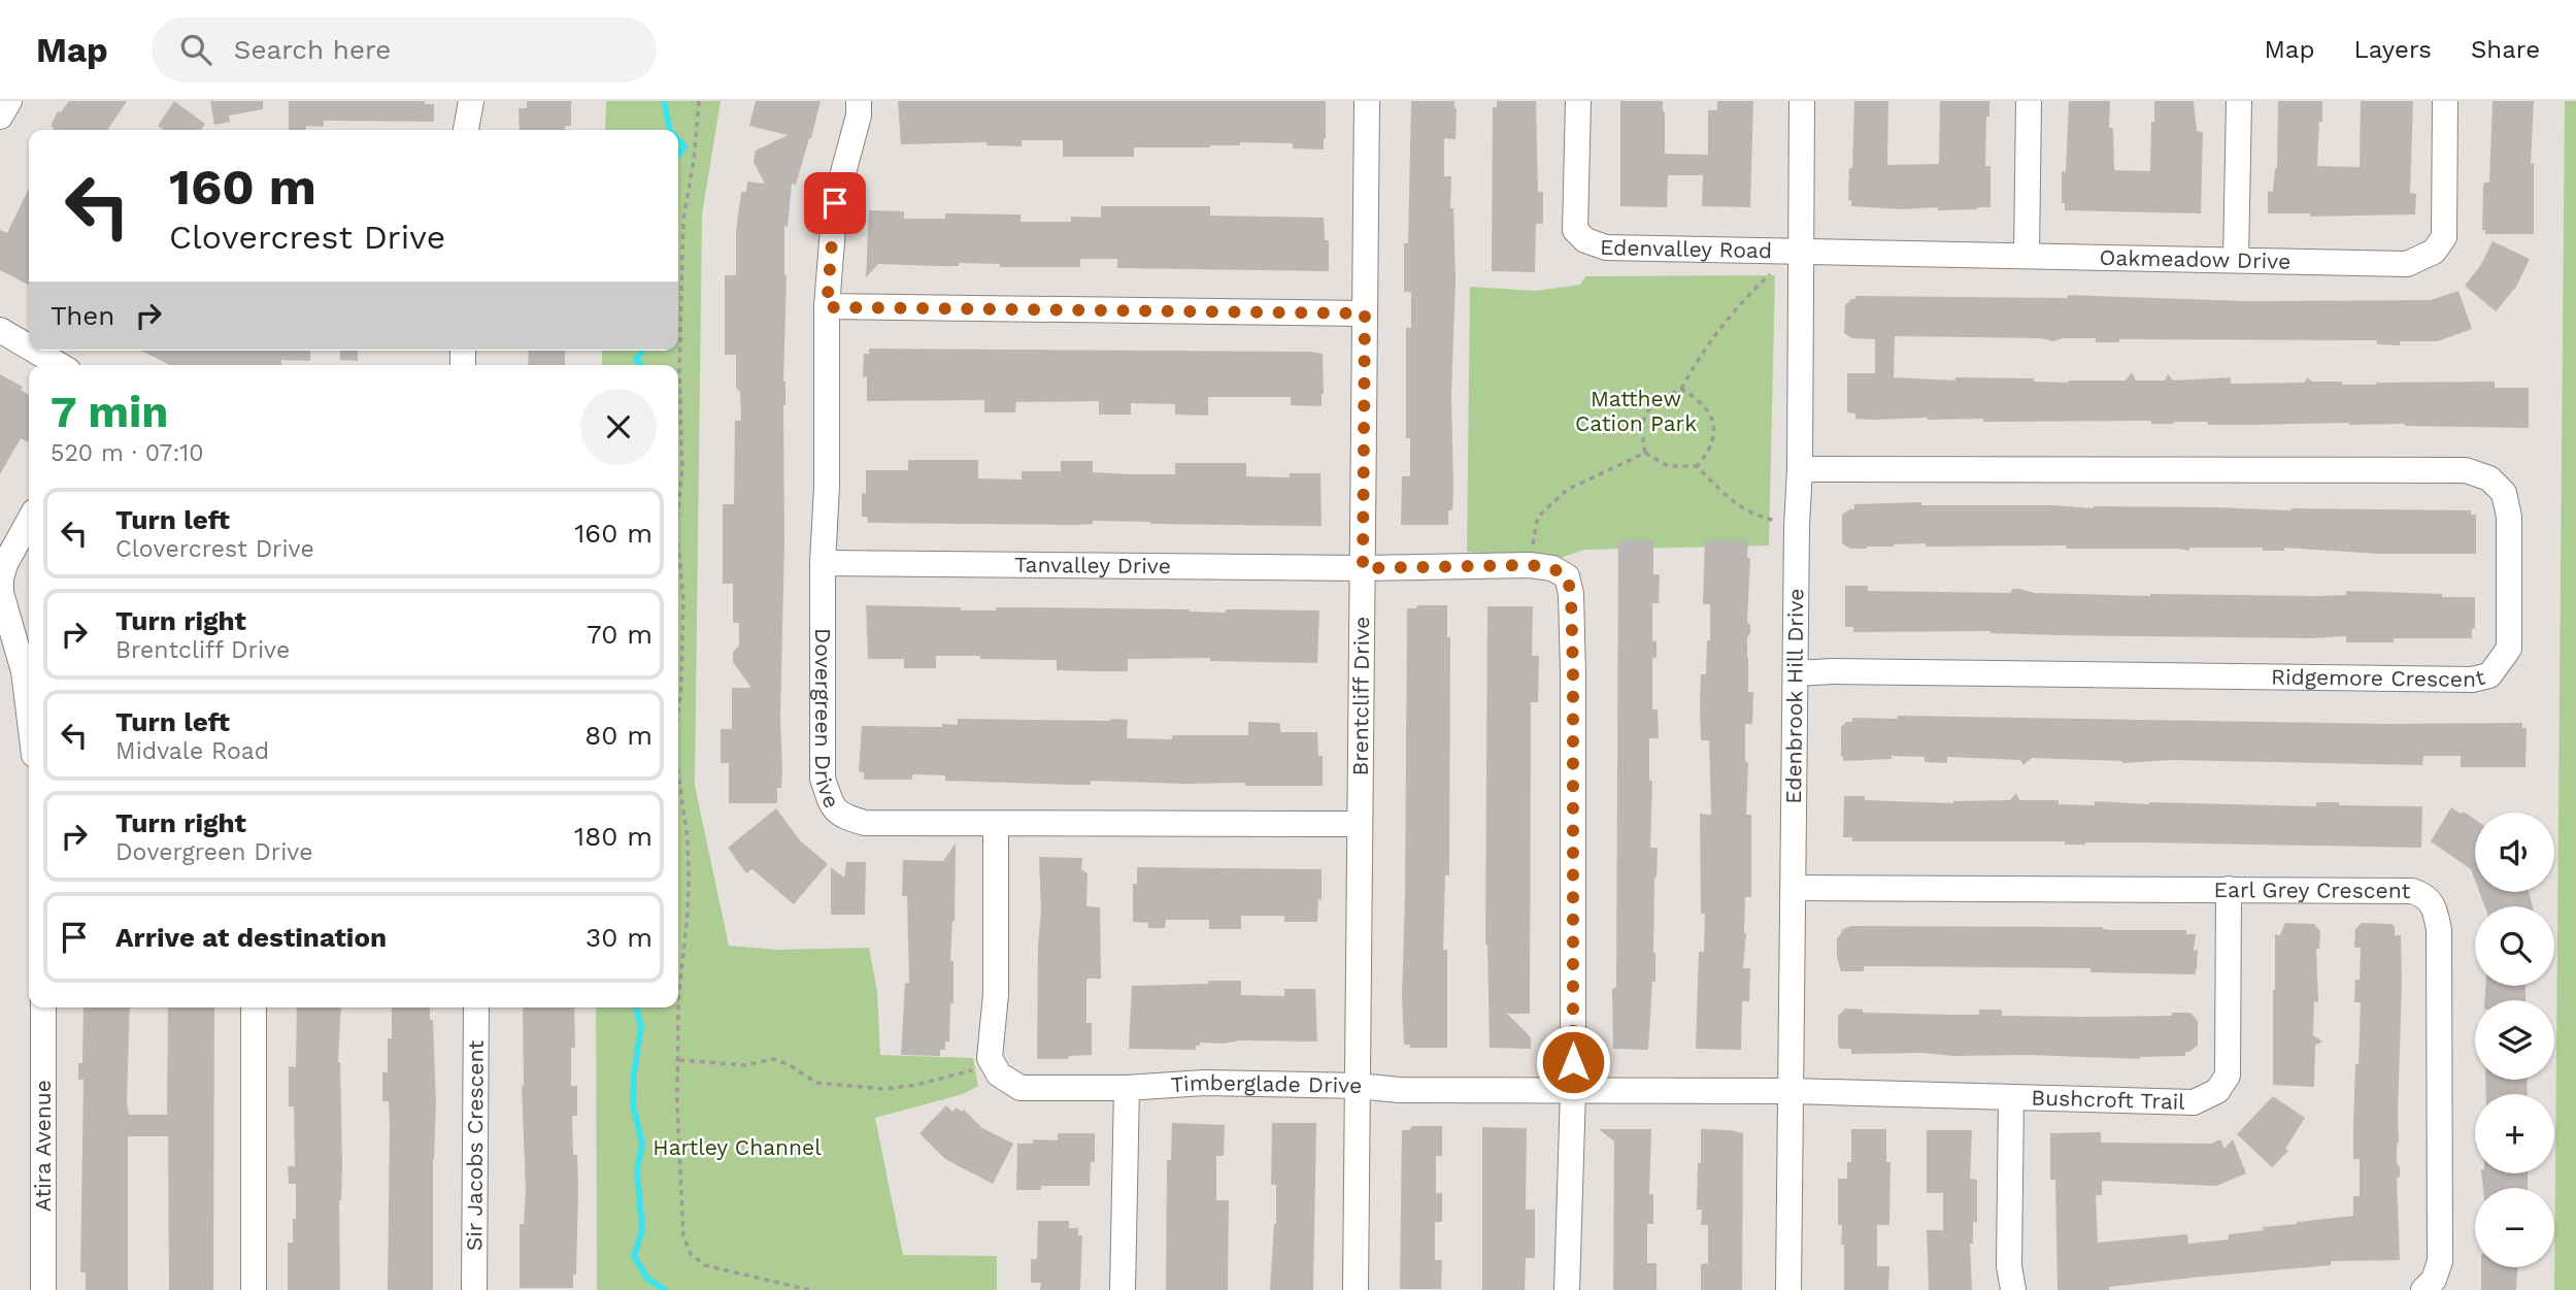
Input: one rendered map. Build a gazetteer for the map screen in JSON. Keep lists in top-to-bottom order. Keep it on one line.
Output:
{"streets":{"street":["Edenvalley Road","Oakmeadow Drive","Tanvalley Drive","Ridgemore Crescent","Brentcliff Drive","Edenbrook Hill Drive","Dovergreen Drive","Earl Grey Crescent","Timberglade Drive","Bushcroft Trail","Atira Avenue","Sir Jacobs Crescent"]},"crossings":[["Edenvalley Road","Oakmeadow Drive"],["Edenvalley Road","Edenbrook Hill Drive"],["Oakmeadow Drive","Edenbrook Hill Drive"],["Tanvalley Drive","Brentcliff Drive"],["Tanvalley Drive","Dovergreen Drive"],["Tanvalley Drive","Timberglade Drive"],["Ridgemore Crescent","Edenbrook Hill Drive"],["Brentcliff Drive","Dovergreen Drive"],["Brentcliff Drive","Timberglade Drive"],["Edenbrook Hill Drive","Earl Grey Crescent"],["Edenbrook Hill Drive","Timberglade Drive"],["Edenbrook Hill Drive","Bushcroft Trail"],["Earl Grey Crescent","Bushcroft Trail"],["Timberglade Drive","Bushcroft Trail"]],"parks":["Matthew Cation Park","Hartley Channel"],"page":{"header":"Map","search":"Search here","nav":["Map","Layers","Share"],"turn":["160 m","Clovercrest Drive"],"then":"Then","heading":["7 min","520 m · 07:10"],"list":[{"name":"Turn left","note":"Clovercrest Drive","value":"160 m"},{"name":"Turn right","note":"Brentcliff Drive","value":"70 m"},{"name":"Turn left","note":"Midvale Road","value":"80 m"},{"name":"Turn right","note":"Dovergreen Drive","value":"180 m"},{"name":"Arrive at destination","value":"30 m"}],"map_buttons":["+","−"]}}
